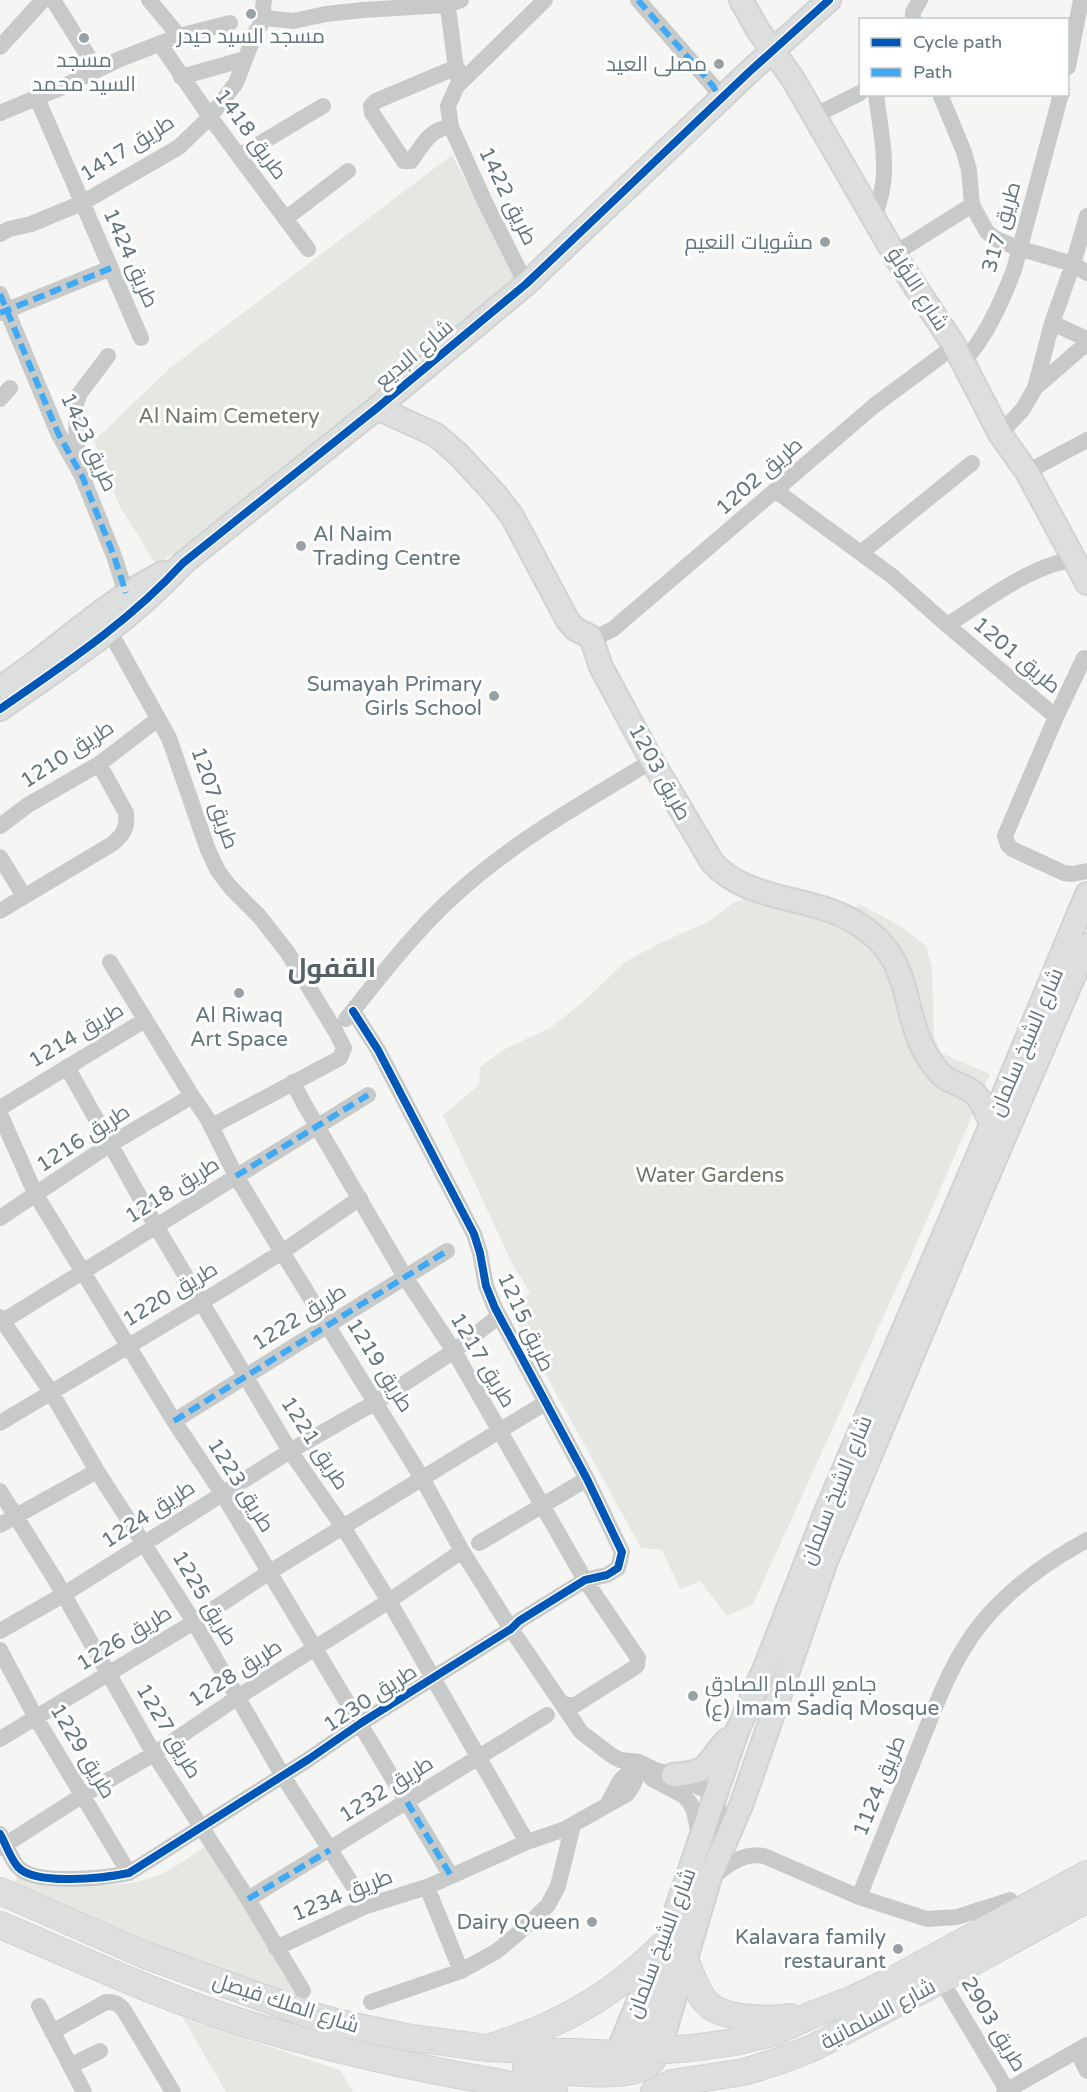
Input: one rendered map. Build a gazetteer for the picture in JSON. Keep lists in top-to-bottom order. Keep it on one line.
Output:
{"streets":{"main road":["شارع الملك فيصل","شارع السلمانية"],"street":["طريق 1418","طريق 1417","طريق 1422","طريق 317","طريق 1424","شارع اللؤلؤ","شارع البديع","طريق 1423","طريق 1202","طريق 1201","طريق 1210","طريق 1203","طريق 1207","طريق 1214","شارع الشيخ سلمان","طريق 1216","طريق 1218","طريق 1220","طريق 1222","طريق 1215","طريق 1217","طريق 1219","طريق 1221","طريق 1223","طريق 1224","طريق 1225","طريق 1226","طريق 1228","طريق 1230","طريق 1227","طريق 1229","طريق 1124","طريق 1232","طريق 1234","طريق 2903"]},"crossings":[["طريق 1418","طريق 1417"],["طريق 1417","طريق 1424"],["طريق 1422","شارع البديع"],["طريق 317","شارع اللؤلؤ"],["طريق 317","طريق 1202"],["شارع اللؤلؤ","شارع البديع"],["شارع اللؤلؤ","طريق 1202"],["شارع البديع","طريق 1423"],["شارع البديع","طريق 1207"],["طريق 1202","طريق 1201"],["طريق 1202","طريق 1203"],["طريق 1210","طريق 1207"],["طريق 1207","طريق 1217"],["طريق 1207","طريق 1219"],["طريق 1214","طريق 1219"],["طريق 1214","طريق 1221"],["شارع الشيخ سلمان","طريق 1219"],["شارع الشيخ سلمان","شارع الملك فيصل"],["شارع الشيخ سلمان","شارع السلمانية"],["طريق 1216","طريق 1219"],["طريق 1216","طريق 1221"],["طريق 1216","طريق 1223"],["طريق 1218","طريق 1217"],["طريق 1218","طريق 1219"],["طريق 1218","طريق 1221"],["طريق 1218","طريق 1223"],["طريق 1218","طريق 1225"],["طريق 1220","طريق 1217"],["طريق 1220","طريق 1219"],["طريق 1220","طريق 1221"],["طريق 1220","طريق 1223"],["طريق 1220","طريق 1225"],["طريق 1222","طريق 1217"],["طريق 1222","طريق 1219"],["طريق 1222","طريق 1221"],["طريق 1222","طريق 1223"],["طريق 1215","طريق 1224"],["طريق 1215","طريق 1226"],["طريق 1215","طريق 1230"],["طريق 1217","طريق 1219"],["طريق 1217","طريق 1224"],["طريق 1217","طريق 1226"],["طريق 1217","طريق 1230"],["طريق 1219","طريق 1224"],["طريق 1219","طريق 1226"],["طريق 1219","طريق 1228"],["طريق 1219","طريق 1230"],["طريق 1219","طريق 1234"],["طريق 1221","طريق 1224"],["طريق 1221","طريق 1226"],["طريق 1221","طريق 1228"],["طريق 1221","طريق 1230"],["طريق 1221","طريق 1232"],["طريق 1221","طريق 1234"],["طريق 1223","طريق 1224"],["طريق 1223","طريق 1226"],["طريق 1223","طريق 1228"],["طريق 1223","طريق 1230"],["طريق 1223","طريق 1232"],["طريق 1223","طريق 1234"],["طريق 1224","طريق 1225"],["طريق 1224","طريق 1227"],["طريق 1225","طريق 1226"],["طريق 1225","طريق 1228"],["طريق 1225","طريق 1230"],["طريق 1225","طريق 1232"],["طريق 1225","طريق 1234"],["طريق 1226","طريق 1227"],["طريق 1226","طريق 1229"],["طريق 1228","طريق 1227"],["طريق 1228","طريق 1229"],["طريق 1230","طريق 1227"],["طريق 1230","طريق 1229"],["طريق 1227","طريق 1232"],["طريق 1227","طريق 1234"],["شارع الملك فيصل","شارع السلمانية"],["شارع السلمانية","طريق 2903"]],"districts":["القفول"],"parks":["Al Naim Cemetery","Water Gardens"],"places":["مسجد السيد حيدر","مسجد السيد محمد","مصلى العيد","مشويات النعيم","Al Naim Trading Centre","Sumayah Primary Girls School","Al Riwaq Art Space","جامع الإمام الصادق (ع) Imam Sadiq Mosque","Dairy Queen","Kalavara family restaurant"],"legend":["Cycle path","Path"]}
